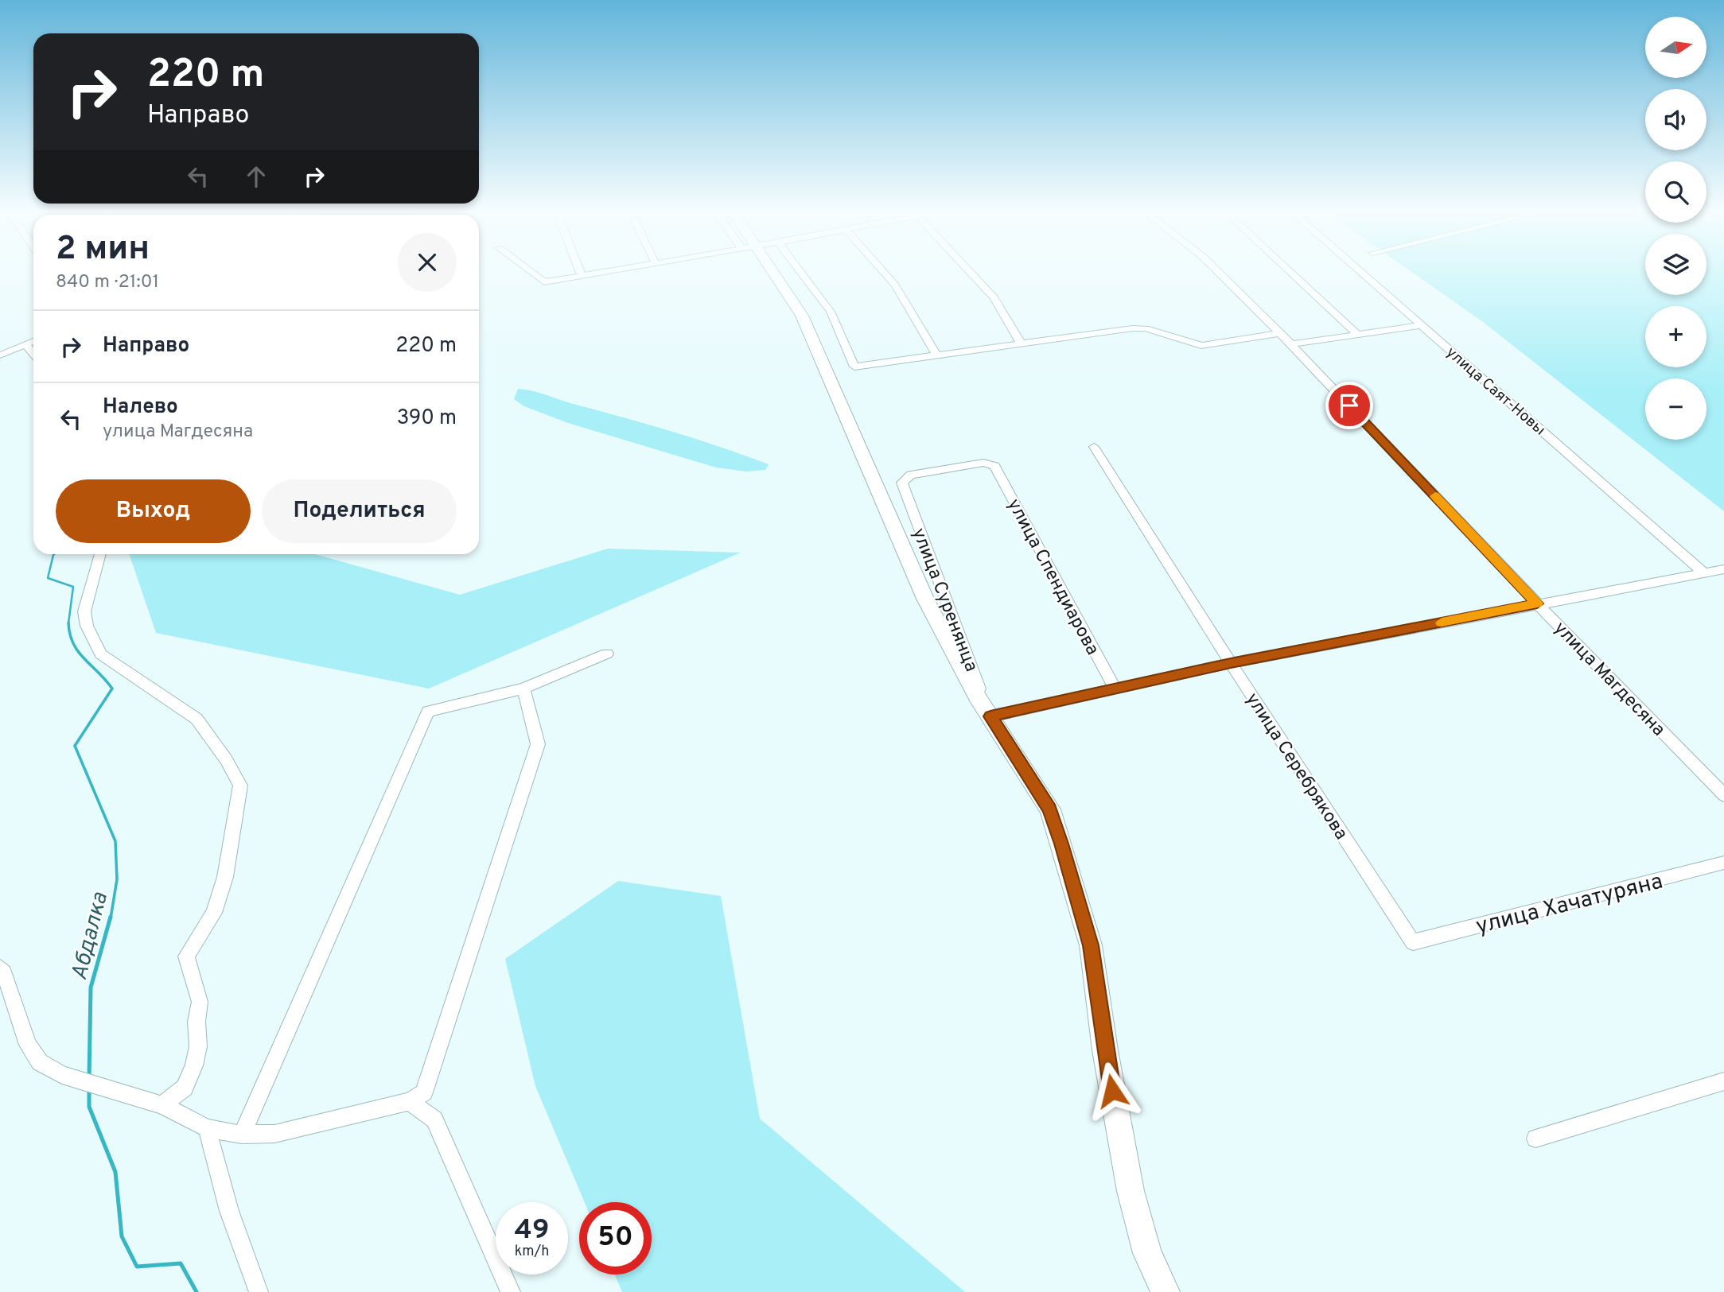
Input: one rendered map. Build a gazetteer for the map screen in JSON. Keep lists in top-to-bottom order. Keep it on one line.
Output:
{"streets":{"street":["улица Саят-Новы","улица Спендиарова","улица Суренянца","улица Магдесяна","улица Серебрякова","улица Хачатуряна"]},"crossings":[["улица Спендиарова","улица Суренянца"],["улица Серебрякова","улица Хачатуряна"]],"water":["Абдалка"],"north":"right","page":{"map_buttons":["+","−"],"turn":["220 m","Направо"],"heading":["2 мин","840 m · 21:01"],"list":[{"name":"Направо","value":"220 m"},{"name":"Налево","note":"улица Магдесяна","value":"390 m"}],"buttons":["Выход","Поделиться"],"speed":"49 km/h","limit":"50"}}
